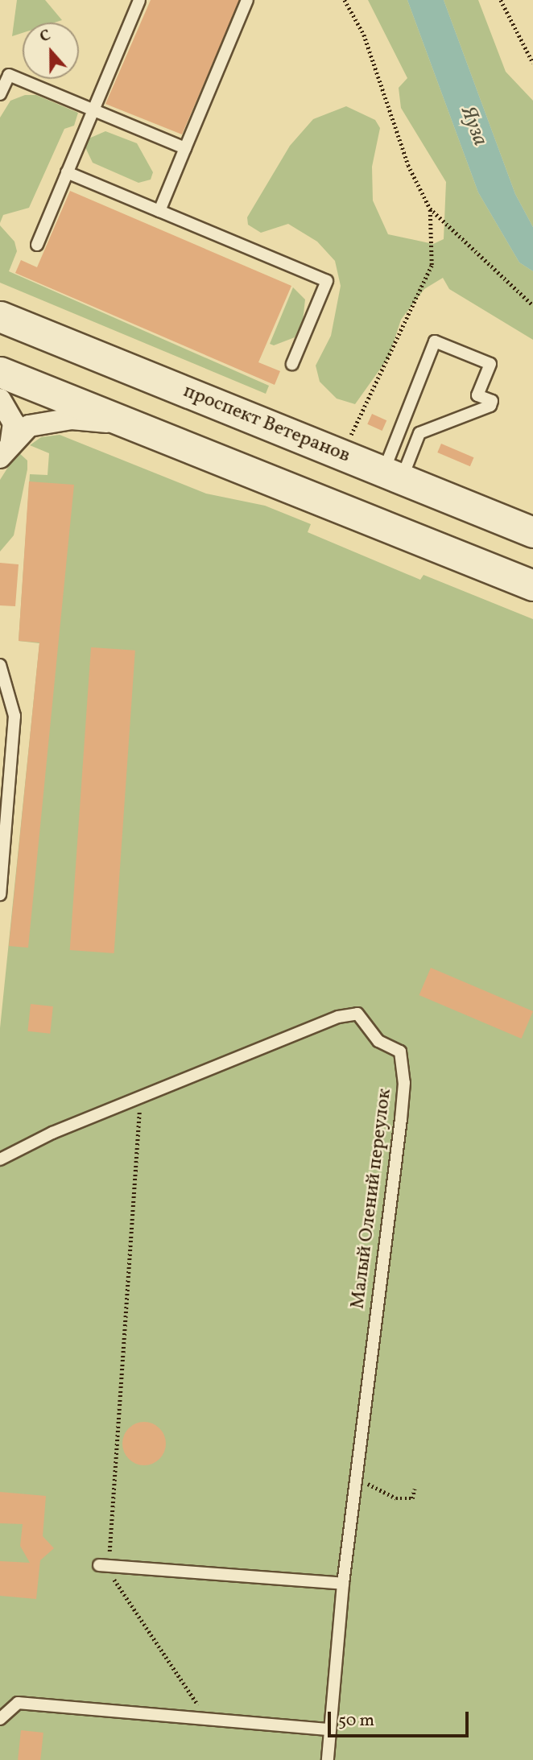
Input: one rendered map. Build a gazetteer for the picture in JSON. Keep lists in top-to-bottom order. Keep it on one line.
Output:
{"streets":{"main road":["проспект Ветеранов"],"lane":["Малый Олений переулок"]},"water":["Яуза"],"scale_bar":"50 m","north":"top"}
